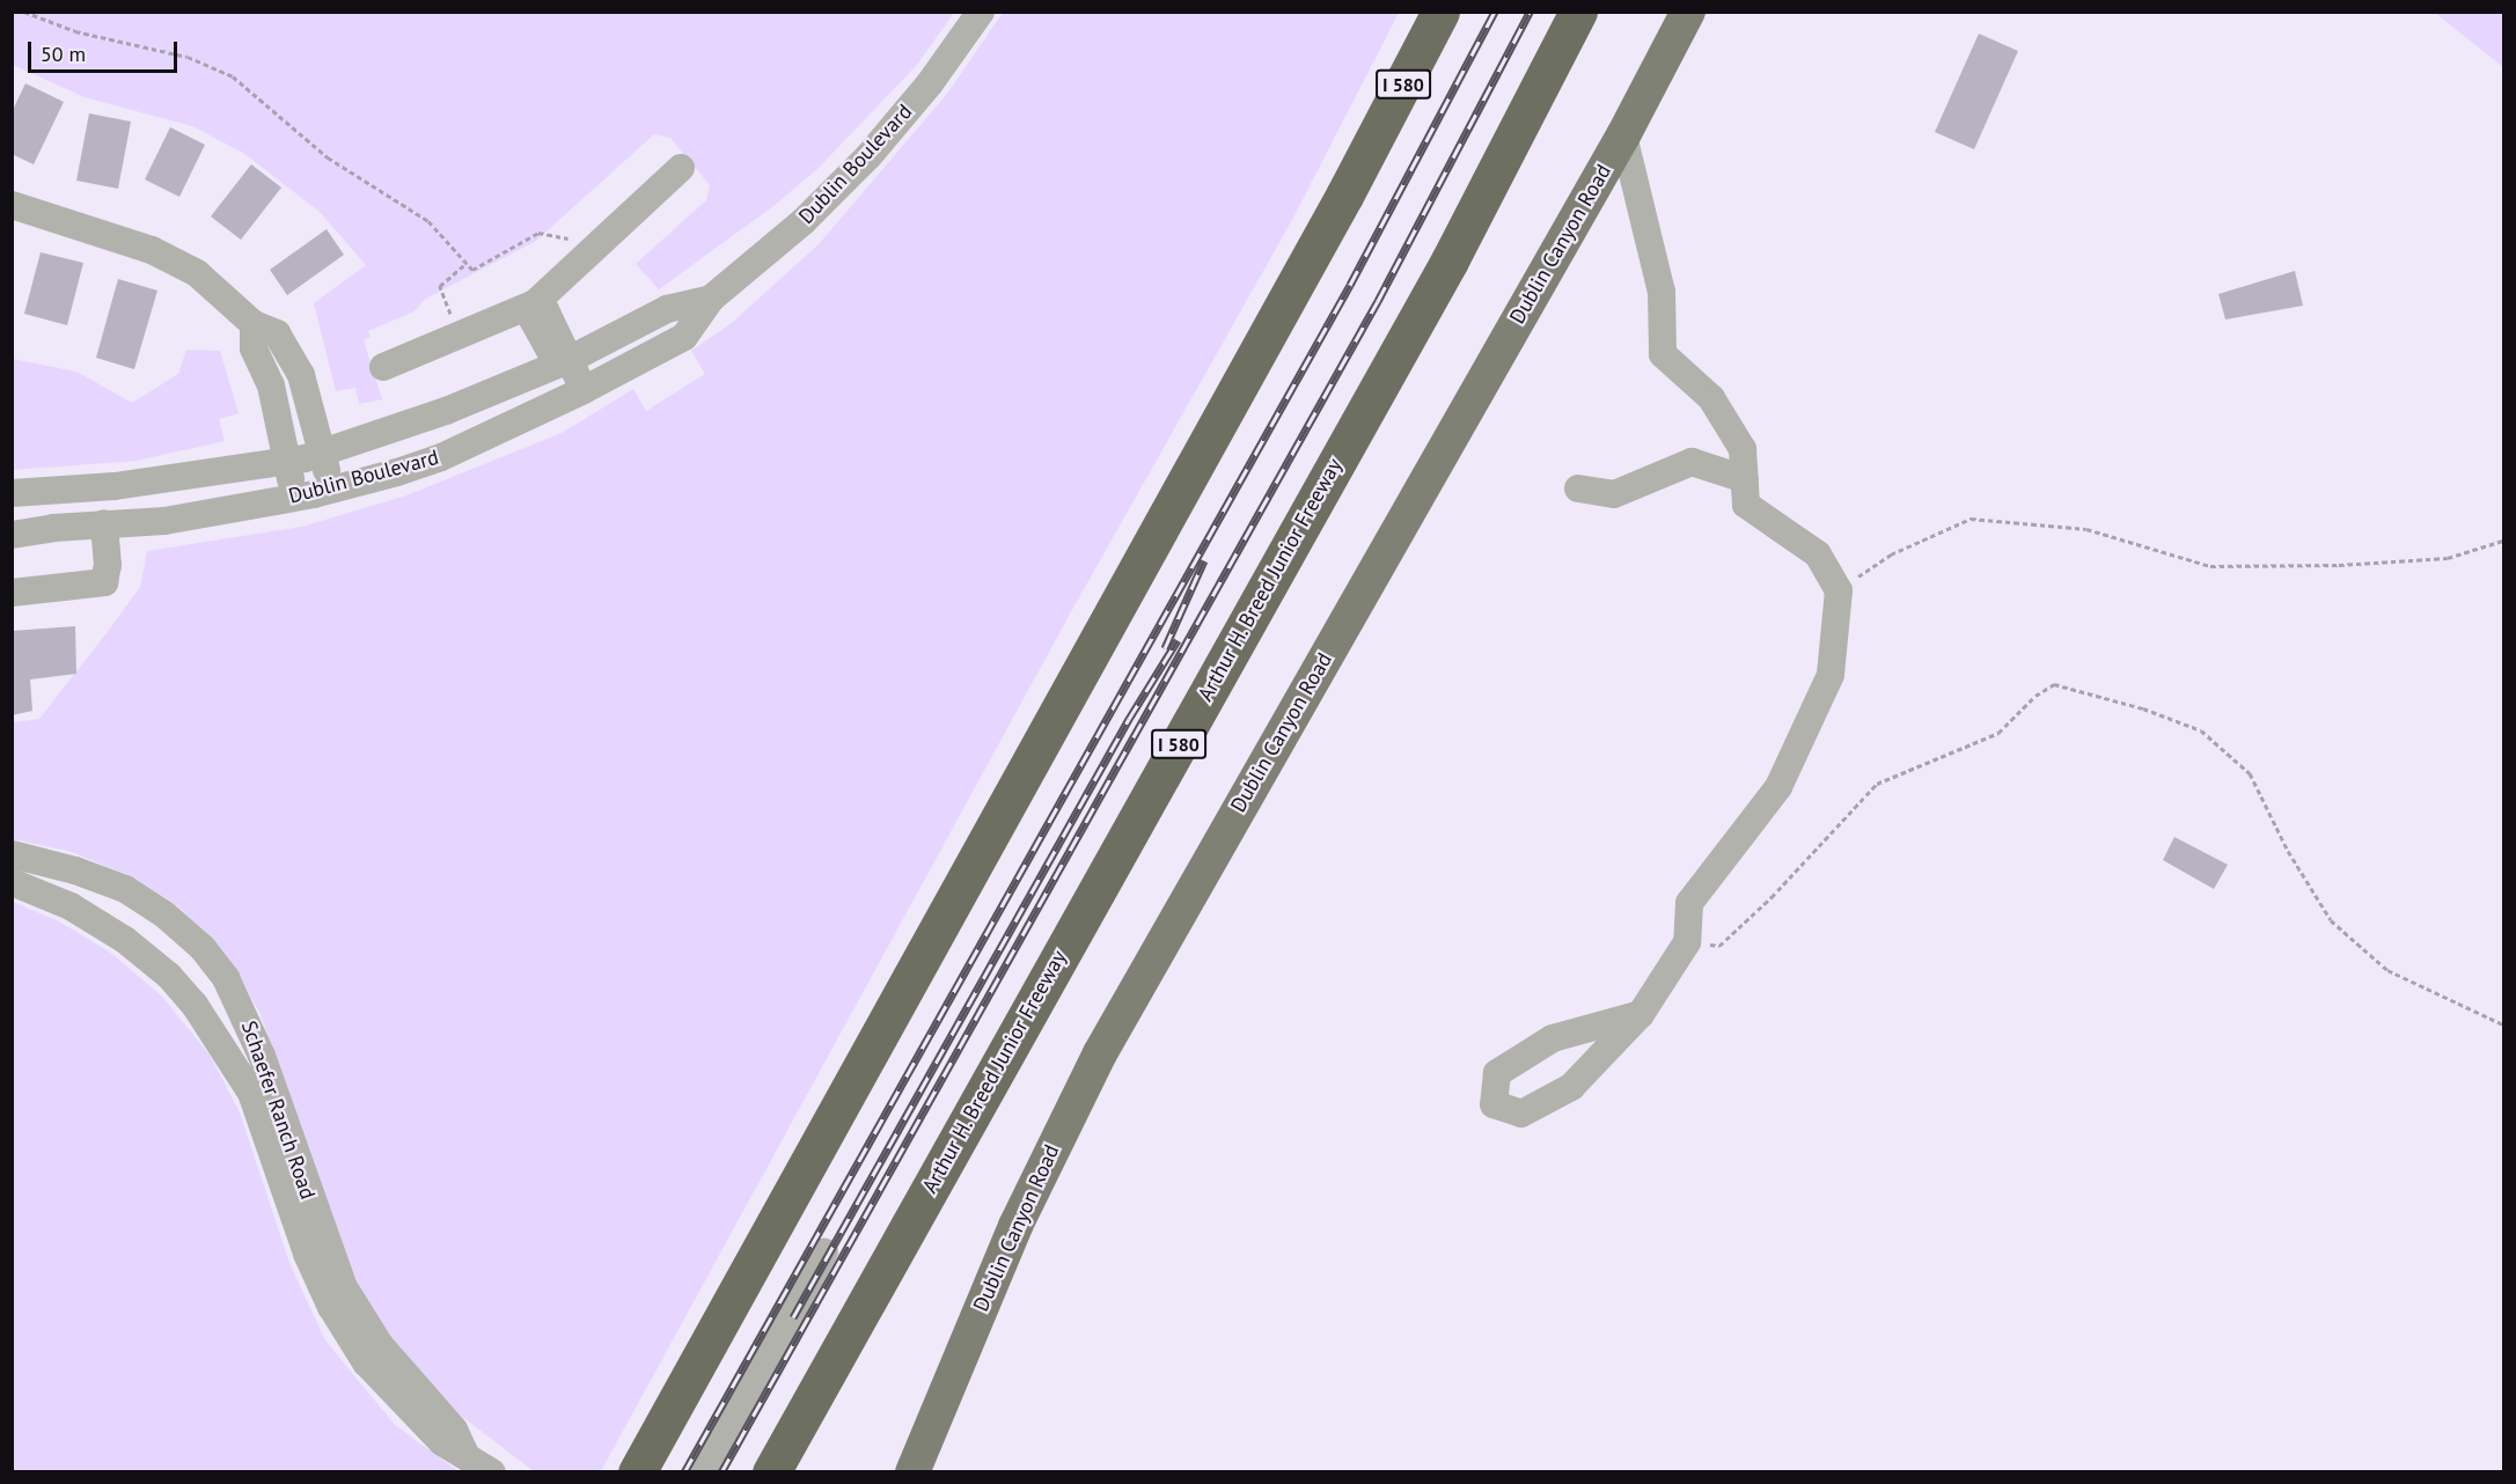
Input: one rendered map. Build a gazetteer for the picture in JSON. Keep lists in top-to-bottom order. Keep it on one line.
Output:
{"streets":{"highway":["I 580","Arthur H. Breed Junior Freeway"],"main road":["Dublin Canyon Road"],"street":["Dublin Boulevard","Schaefer Ranch Road"]},"scale_bar":"50 m"}
